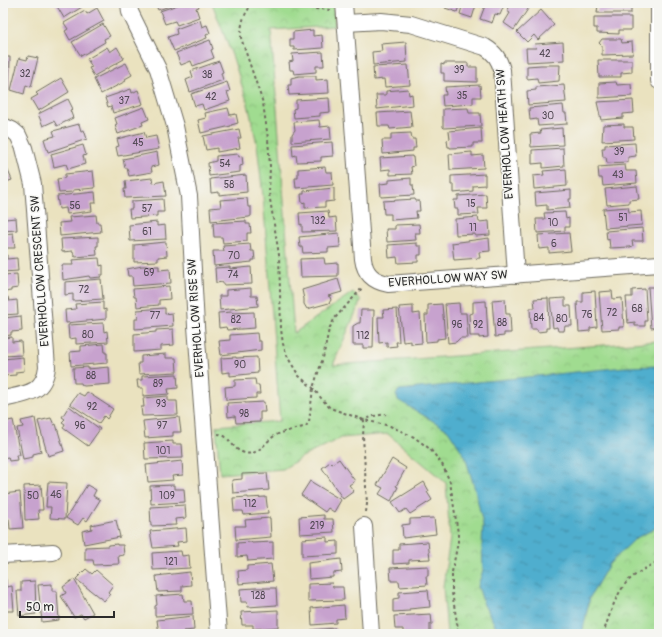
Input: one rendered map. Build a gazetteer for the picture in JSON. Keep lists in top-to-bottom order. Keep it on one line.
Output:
{"streets":{"street":["EVERHOLLOW HEATH SW","EVERHOLLOW CRESCENT SW","EVERHOLLOW WAY SW","EVERHOLLOW RISE SW"]},"crossings":[["EVERHOLLOW HEATH SW","EVERHOLLOW WAY SW"]],"house_numbers":["42","39","32","38","35","42","37","30","45","39","54","43","58","15","56","57","51","132","10","11","61","6","70","69","74","72","68","72","76","77","84","80","82","88","96","92","80","112","90","88","89","93","92","98","96","97","101","46","50","109","112","219","121","128"],"scale_bar":"50 m"}
